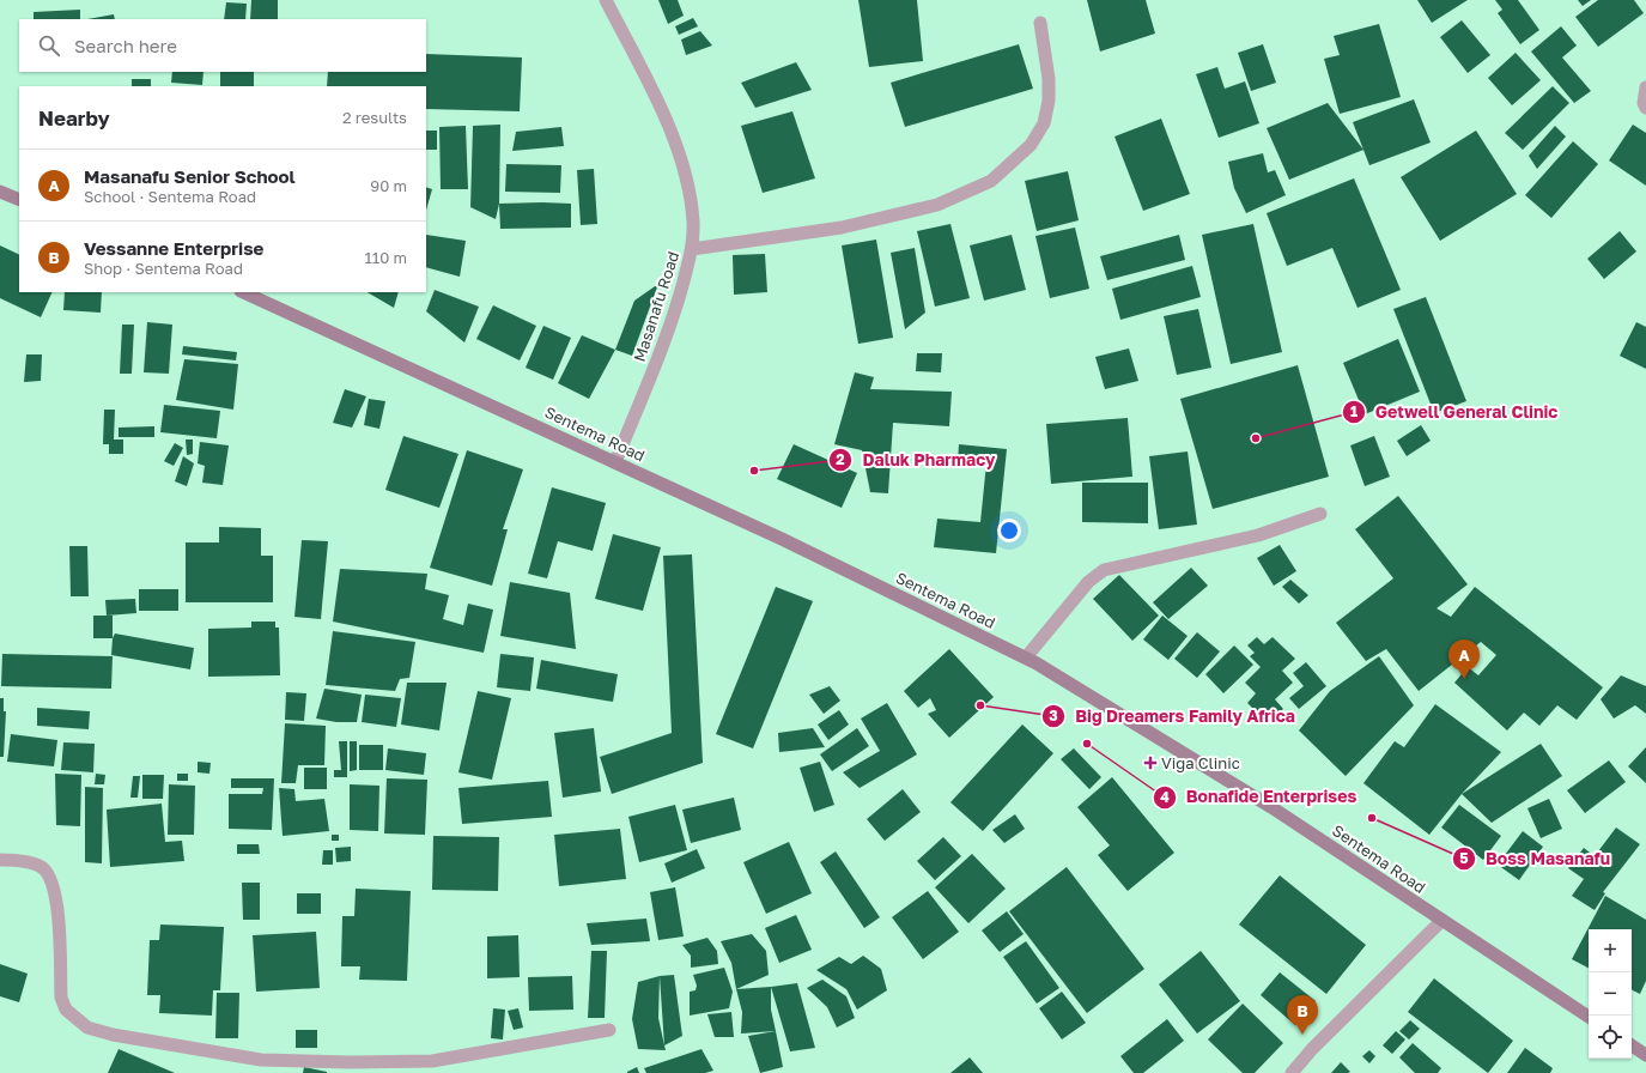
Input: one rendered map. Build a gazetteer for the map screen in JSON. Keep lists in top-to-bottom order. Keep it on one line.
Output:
{"streets":{"main road":["Sentema Road"],"street":["Masanafu Road"]},"crossings":[["Masanafu Road","Sentema Road"]],"places":{"other":["Getwell General Clinic","Daluk Pharmacy","Big Dreamers Family Africa","Bonafide Enterprises","Boss Masanafu"],"health":["Viga Clinic"]},"page":{"search":"Search here","heading":["Nearby","2 results"],"list":[{"mark":"A","name":"Masanafu Senior School","note":"School · Sentema Road","value":"90 m"},{"mark":"B","name":"Vessanne Enterprise","note":"Shop · Sentema Road","value":"110 m"}],"pins":["A","B"],"map_buttons":["+","−"]}}
